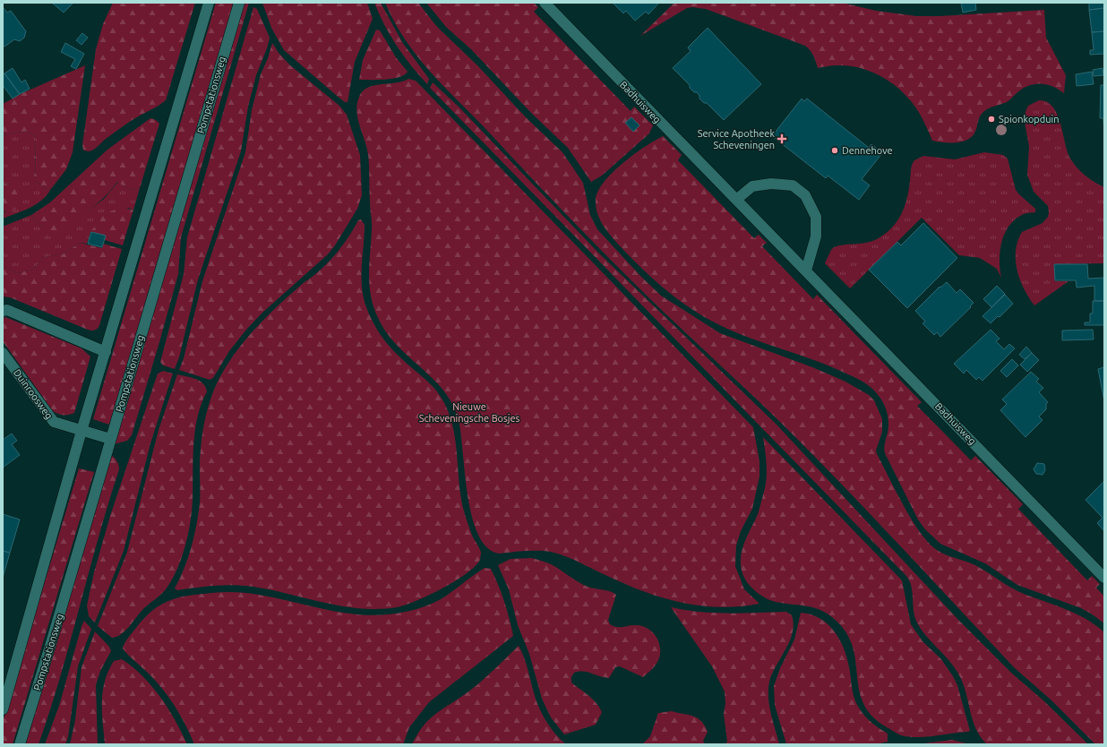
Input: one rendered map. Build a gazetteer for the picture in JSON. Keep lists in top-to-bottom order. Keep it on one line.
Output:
{"streets":{"street":["Pompstationsweg","Badhuisweg","Duinroosweg"]},"crossings":[["Pompstationsweg","Duinroosweg"]],"parks":["Nieuwe Scheveningsche Bosjes"],"places":{"other":["Spionkopduin","Dennehove"],"health":["Service Apotheek Scheveningen"]}}
